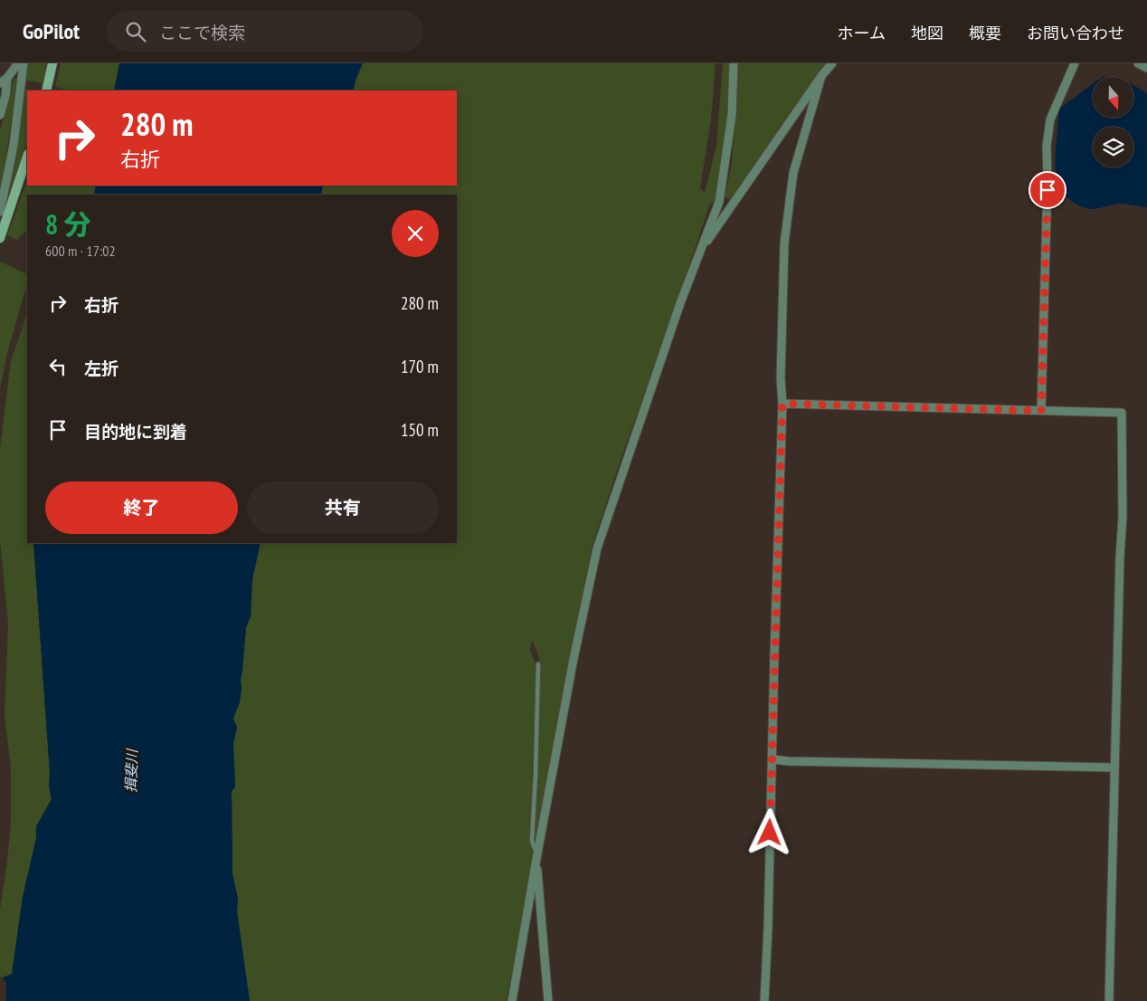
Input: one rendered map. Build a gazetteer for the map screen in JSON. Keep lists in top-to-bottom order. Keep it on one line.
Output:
{"water":["揖斐川"],"north":"bottom","page":{"header":"GoPilot","search":"ここで検索","nav":["ホーム","地図","概要","お問い合わせ"],"turn":["280 m","右折"],"heading":["8 分","600 m · 17:02"],"list":[{"name":"右折","value":"280 m"},{"name":"左折","value":"170 m"},{"name":"目的地に到着","value":"150 m"}],"buttons":["終了","共有"]}}
